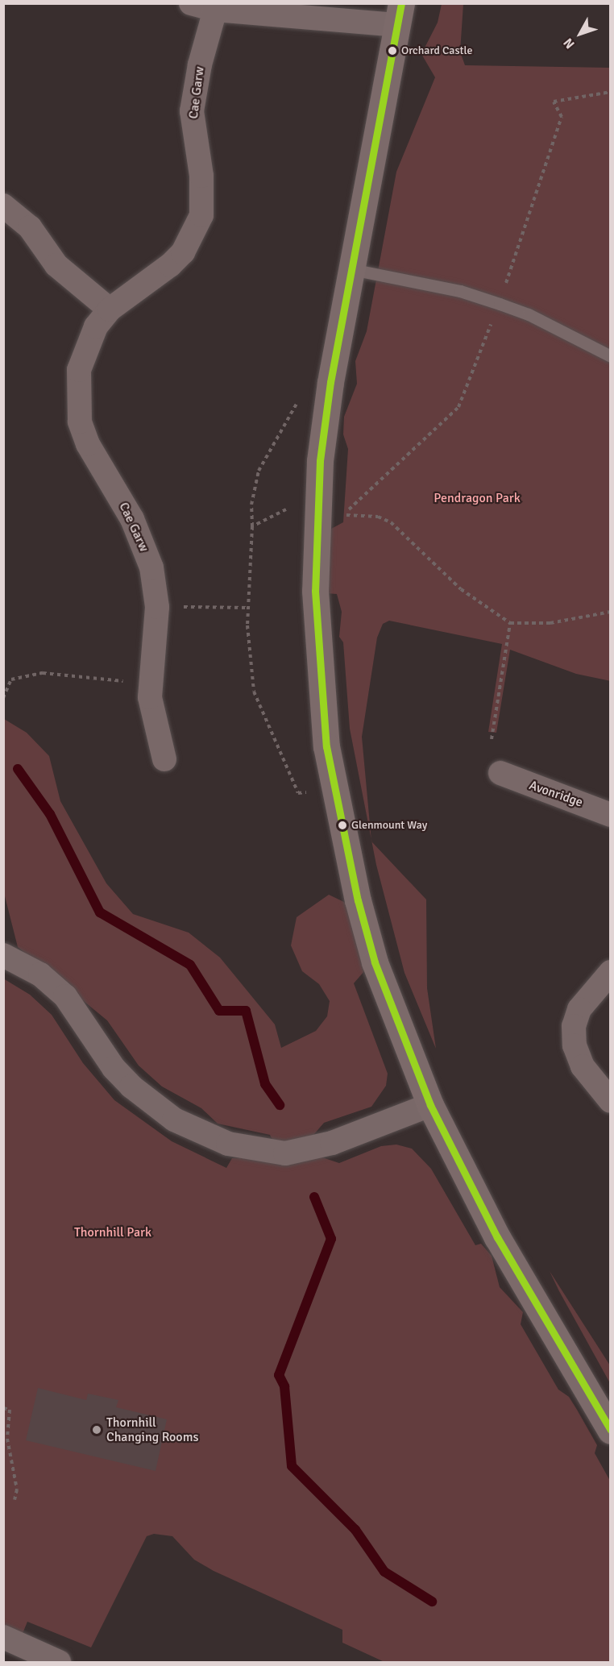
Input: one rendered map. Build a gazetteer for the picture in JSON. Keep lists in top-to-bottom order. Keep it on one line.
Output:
{"streets":{"street":["Cae Garw","Avonridge"]},"parks":["Pendragon Park","Thornhill Park"],"places":["Orchard Castle","Glenmount Way","Thornhill Changing Rooms"],"north":"bottom left"}
